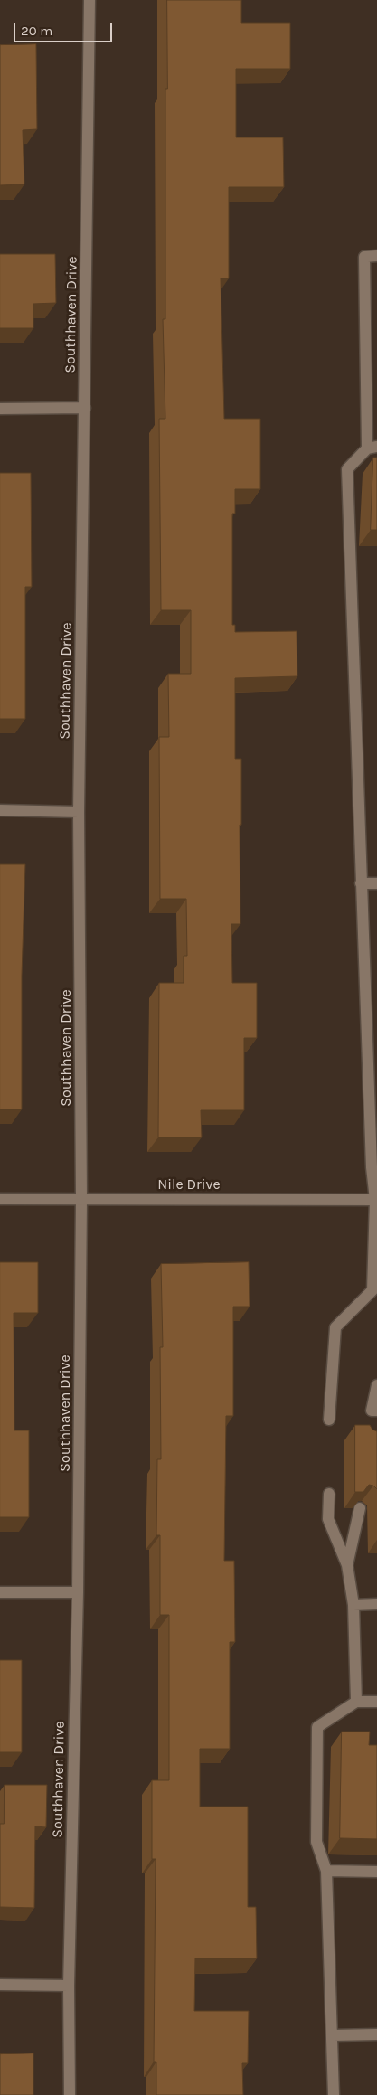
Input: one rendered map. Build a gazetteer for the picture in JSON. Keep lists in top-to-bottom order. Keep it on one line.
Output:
{"streets":{"street":["Southhaven Drive","Nile Drive"]},"crossings":[["Southhaven Drive","Nile Drive"]],"scale_bar":"20 m"}
